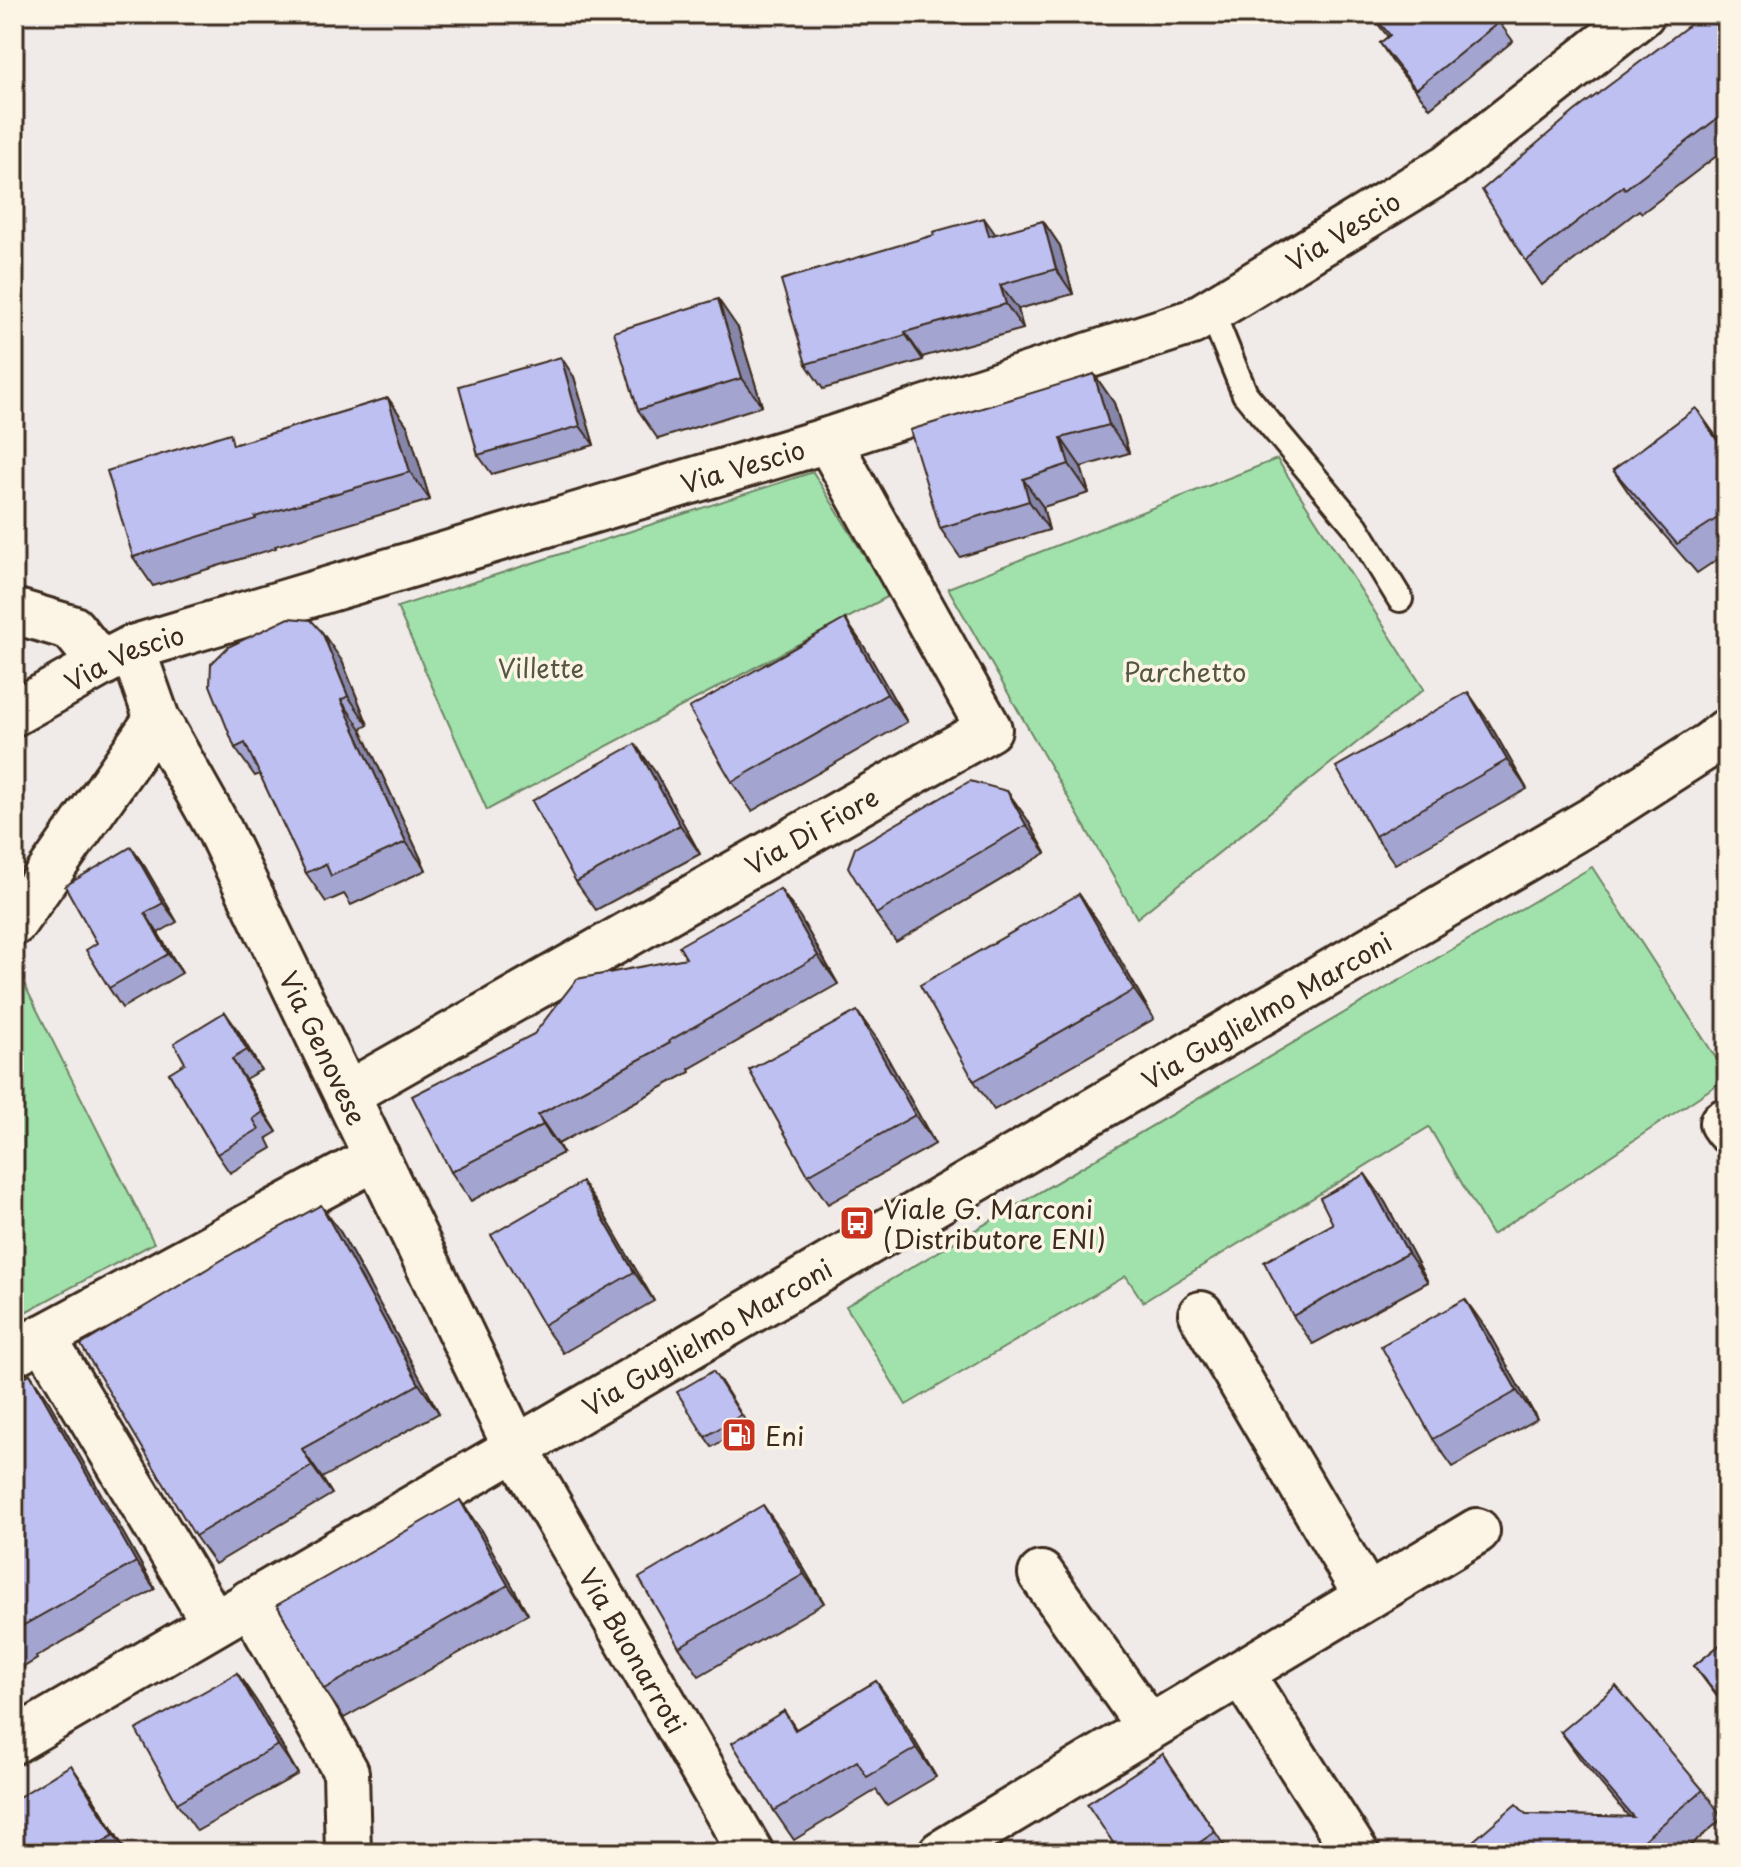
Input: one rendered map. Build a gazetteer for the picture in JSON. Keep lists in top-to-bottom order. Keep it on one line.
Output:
{"streets":{"street":["Via Vescio","Via Di Fiore","Via Guglielmo Marconi","Via Genovese","Via Buonarroti"]},"crossings":[["Via Vescio","Via Di Fiore"],["Via Vescio","Via Genovese"],["Via Di Fiore","Via Genovese"],["Via Guglielmo Marconi","Via Genovese"],["Via Guglielmo Marconi","Via Buonarroti"],["Via Genovese","Via Buonarroti"]],"parks":["Villette","Parchetto"],"places":{"bus stop":["Viale G. Marconi (Distributore ENI)"],"fuel station":["Eni"]}}
